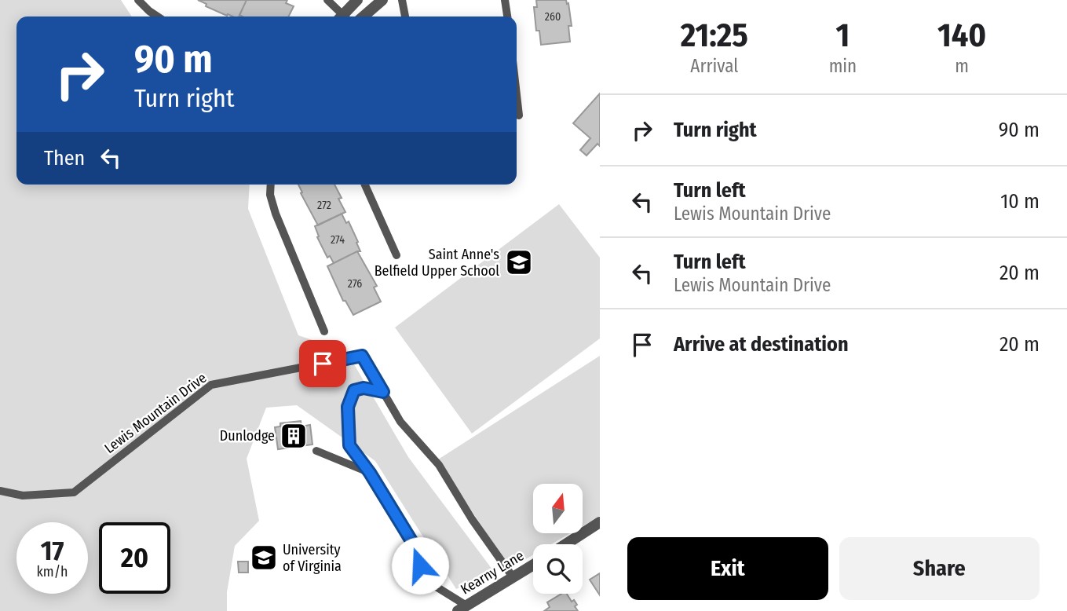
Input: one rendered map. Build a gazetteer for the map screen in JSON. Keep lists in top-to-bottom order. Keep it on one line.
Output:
{"streets":{"street":["Kearny Lane"],"lane":["Lewis Mountain Drive"]},"crossings":[["Lewis Mountain Drive","Kearny Lane"]],"places":{"school or university":["Saint Anne's Belfield Upper School","University of Virginia"],"building":["Dunlodge"]},"house_numbers":["260","272","274","276"],"north":"top","page":{"eta":["21:25","Arrival","1","min","140","m"],"turn":["90 m","Turn right"],"list":[{"name":"Turn right","value":"90 m"},{"name":"Turn left","note":"Lewis Mountain Drive","value":"10 m"},{"name":"Turn left","note":"Lewis Mountain Drive","value":"20 m"},{"name":"Arrive at destination","value":"20 m"}],"then":"Then","speed":"17 km/h","limit":"20","buttons":["Exit","Share"]}}
